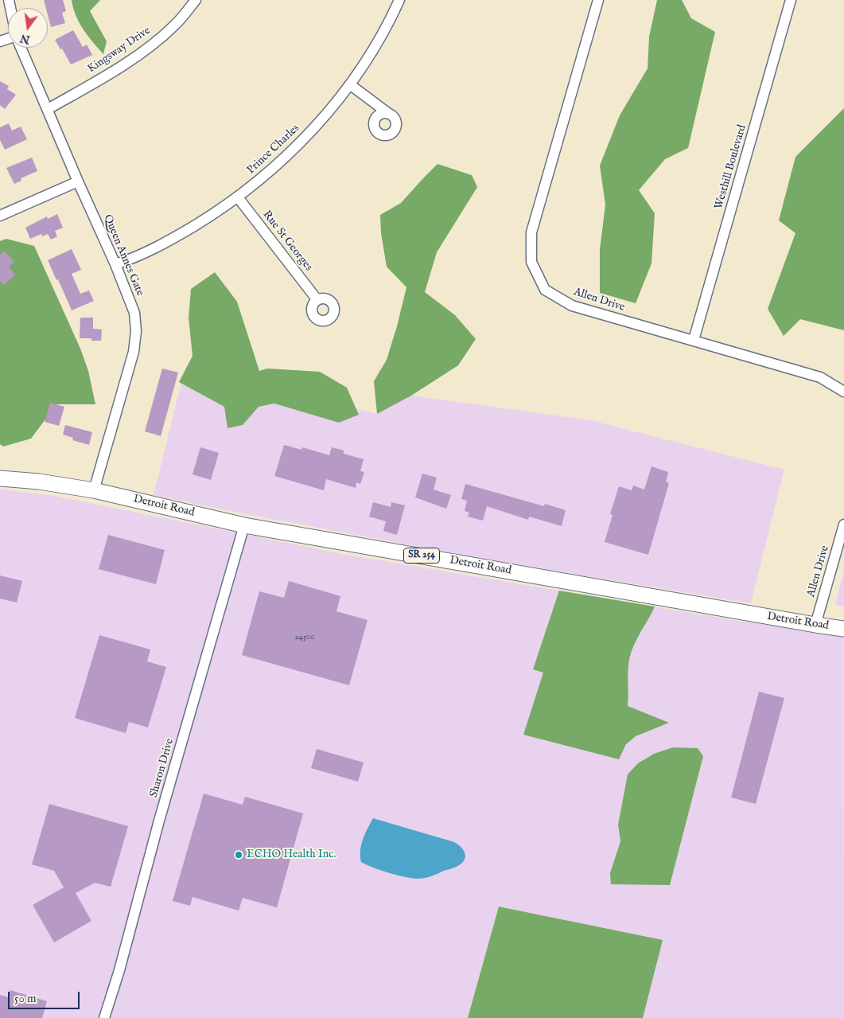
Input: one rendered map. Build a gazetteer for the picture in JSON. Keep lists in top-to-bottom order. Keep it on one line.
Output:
{"streets":{"main road":["Detroit Road","SR 254"],"street":["Kingsway Drive","Prince Charles","Westhill Boulevard","Rue St Georges","Queen Annes Gate","Allen Drive","Sharon Drive"]},"crossings":[["Kingsway Drive","Queen Annes Gate"],["Prince Charles","Rue St Georges"],["Prince Charles","Queen Annes Gate"],["Westhill Boulevard","Allen Drive"],["Queen Annes Gate","Detroit Road"],["Allen Drive","Detroit Road"],["Detroit Road","Sharon Drive"]],"places":["ECHO Health Inc."],"house_numbers":["24500"],"scale_bar":"50 m","north":"bottom"}
